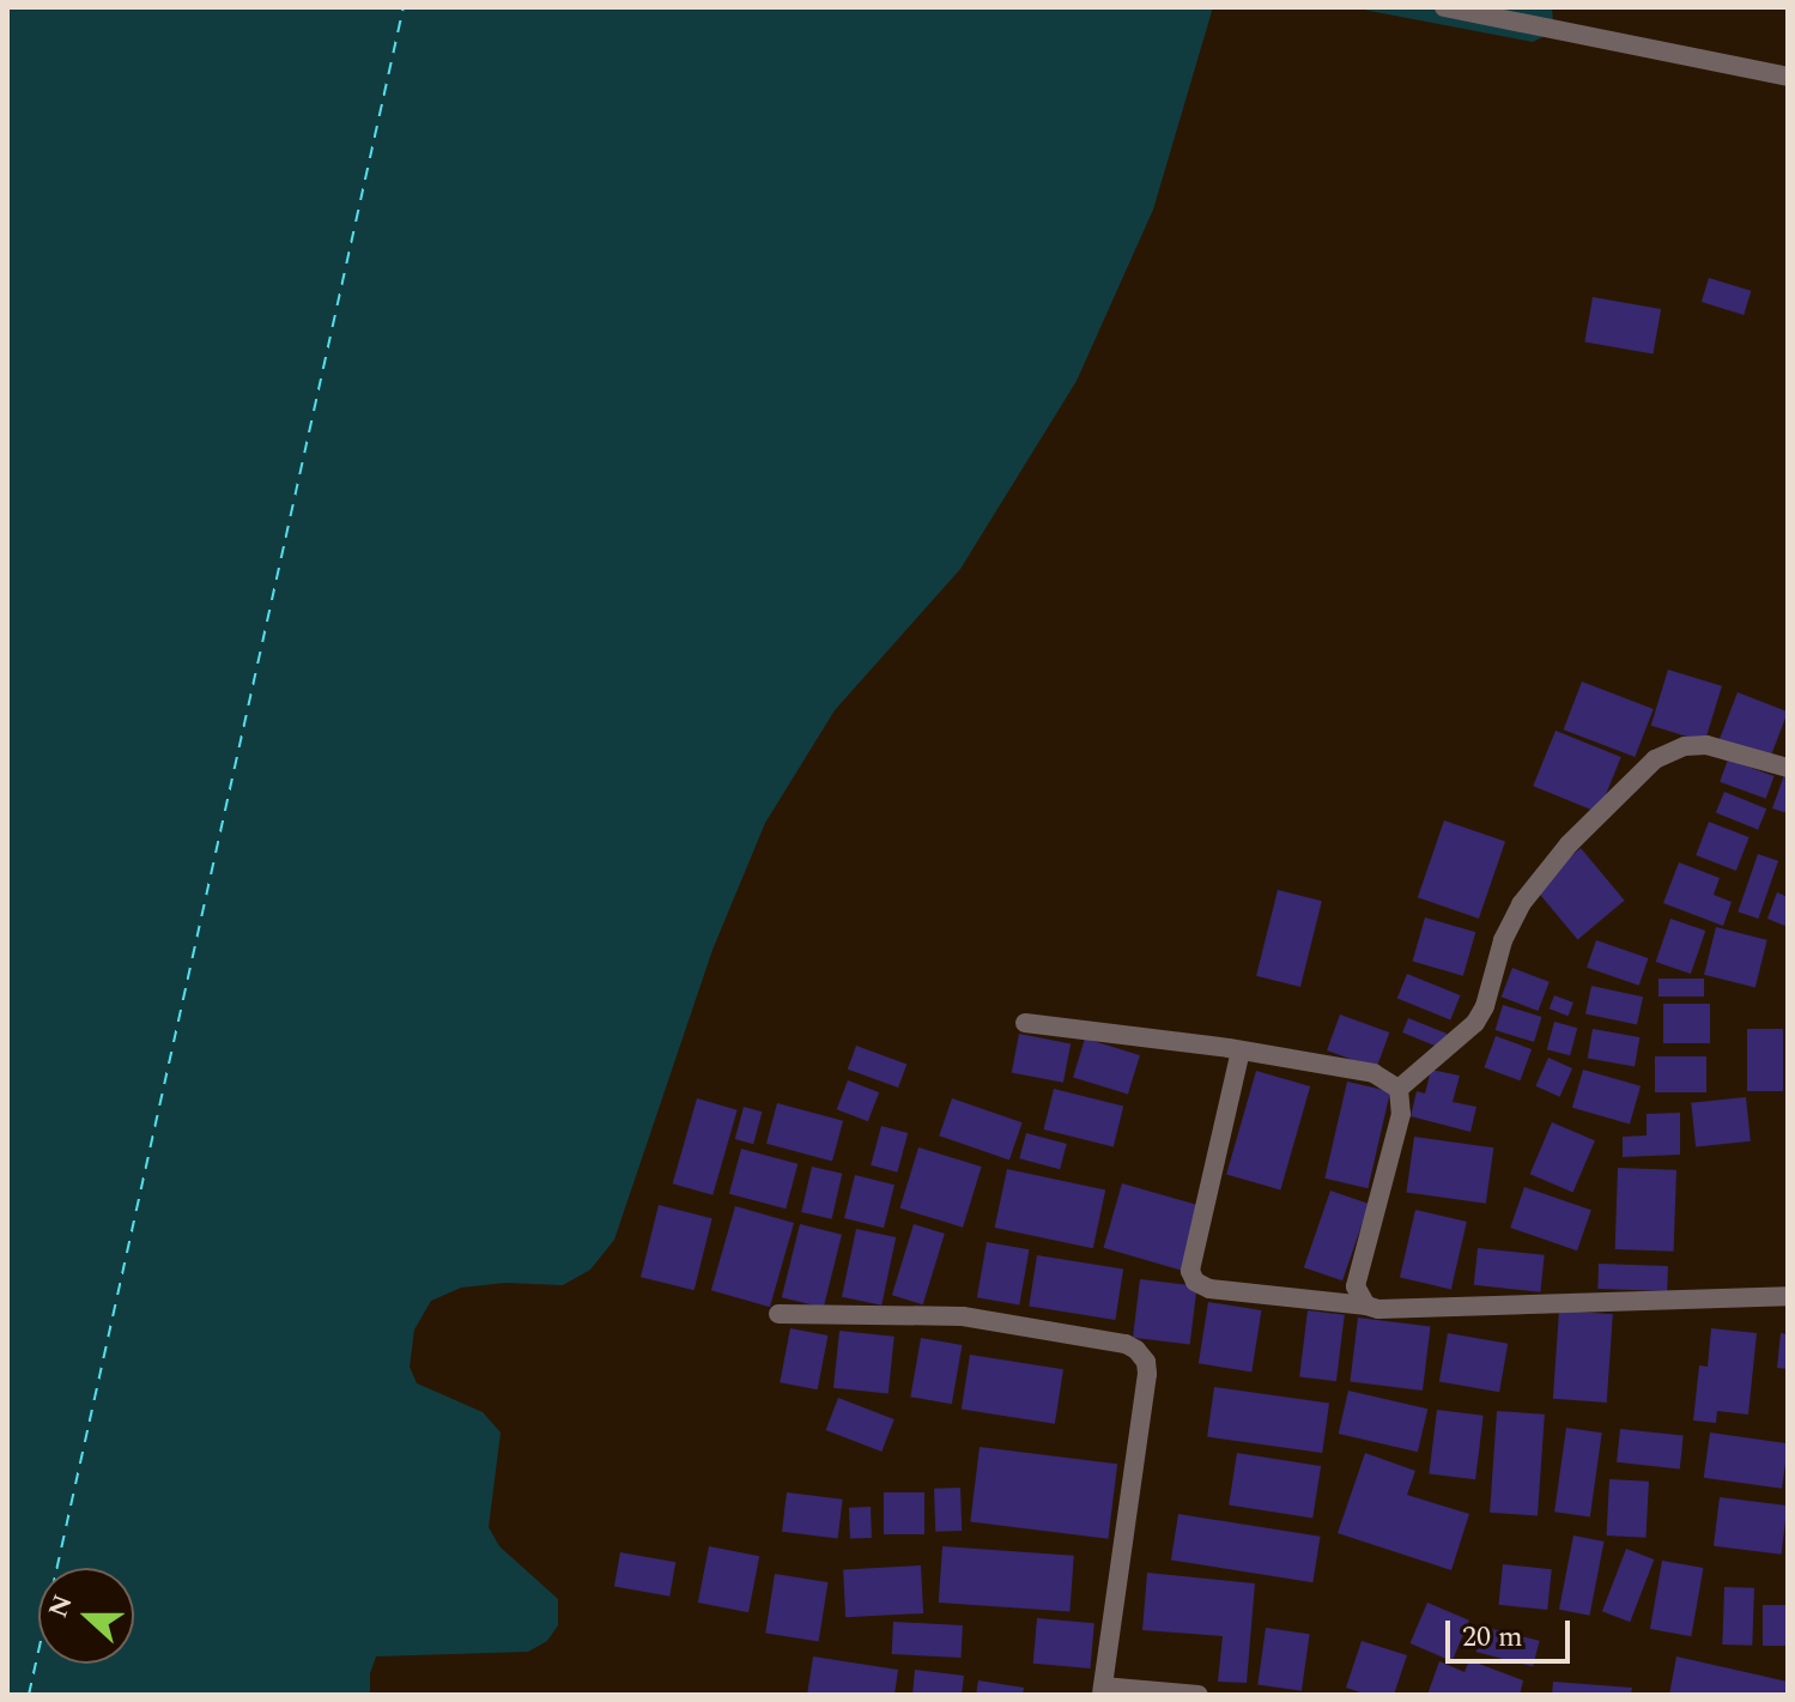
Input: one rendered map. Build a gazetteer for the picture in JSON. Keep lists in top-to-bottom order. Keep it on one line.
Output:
{"scale_bar":"20 m","north":"left"}
